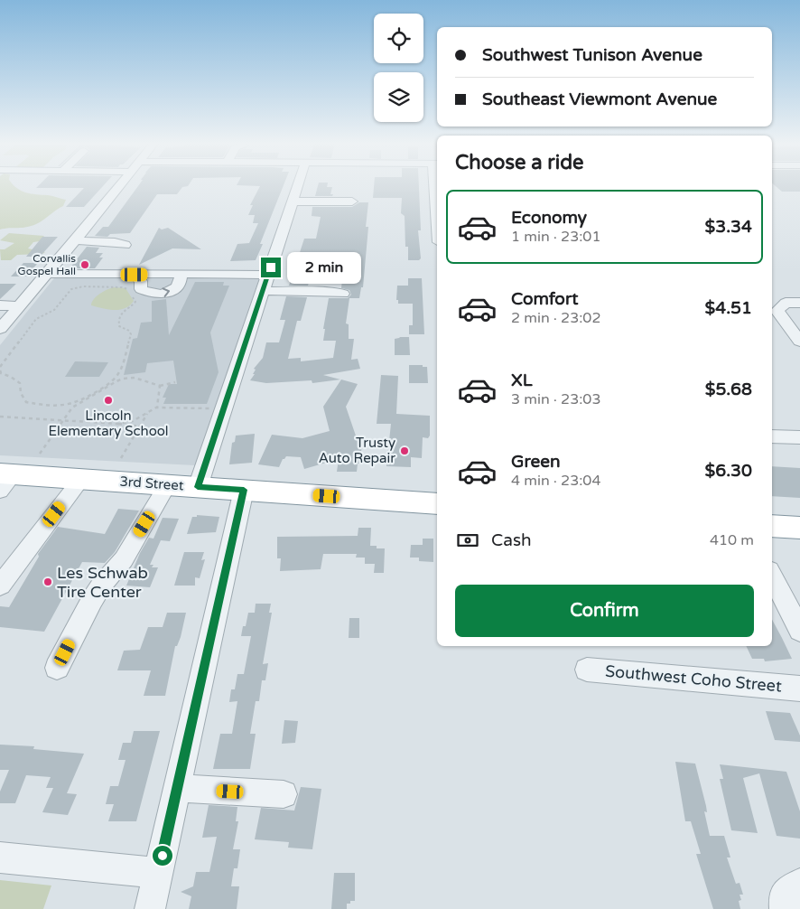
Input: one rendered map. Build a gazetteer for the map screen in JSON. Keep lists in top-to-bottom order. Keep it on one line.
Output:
{"streets":{"highway":["3rd Street"],"street":["Southwest Coho Street"]},"places":["Corvallis Gospel Hall","Lincoln Elementary School","Trusty Auto Repair","Les Schwab Tire Center"],"page":{"banner":["Southwest Tunison Avenue","Southeast Viewmont Avenue"],"heading":"Choose a ride","list":[{"name":"Economy","note":"1 min · 23:01","value":"$3.34"},{"name":"Comfort","note":"2 min · 23:02","value":"$4.51"},{"name":"XL","note":"3 min · 23:03","value":"$5.68"},{"name":"Green","note":"4 min · 23:04","value":"$6.30"}],"bubble":"2 min","pay":["Cash","410 m"],"buttons":"Confirm"}}
